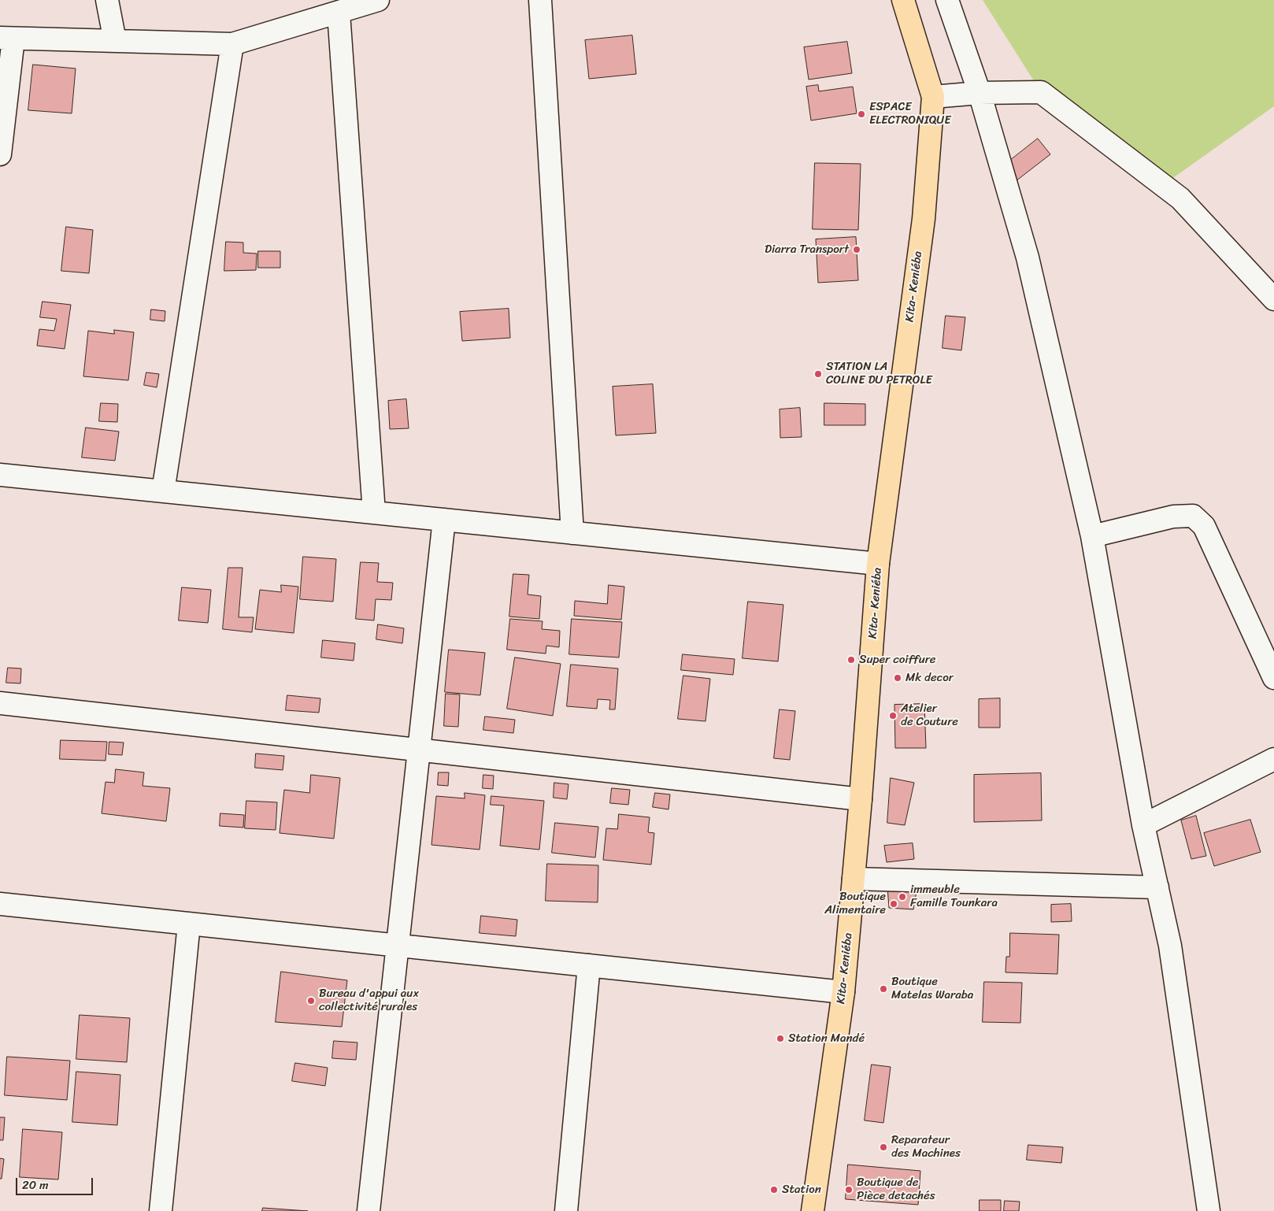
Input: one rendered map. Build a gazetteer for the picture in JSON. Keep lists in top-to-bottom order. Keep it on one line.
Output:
{"streets":{"main road":["Kita- Keniéba"]},"places":["ESPACE ELECTRONIQUE","Diarra Transport","STATION LA COLINE DU PETROLE","Super coiffure","Mk decor","Atelier de Couture","immeuble Famille Tounkara","Boutique Alimentaire","Boutique Matelas Waraba","Bureau d'appui aux collectivité rurales","Station Mandé","Reparateur des Machines","Station","Boutique de Pièce detachés"],"scale_bar":"20 m"}
